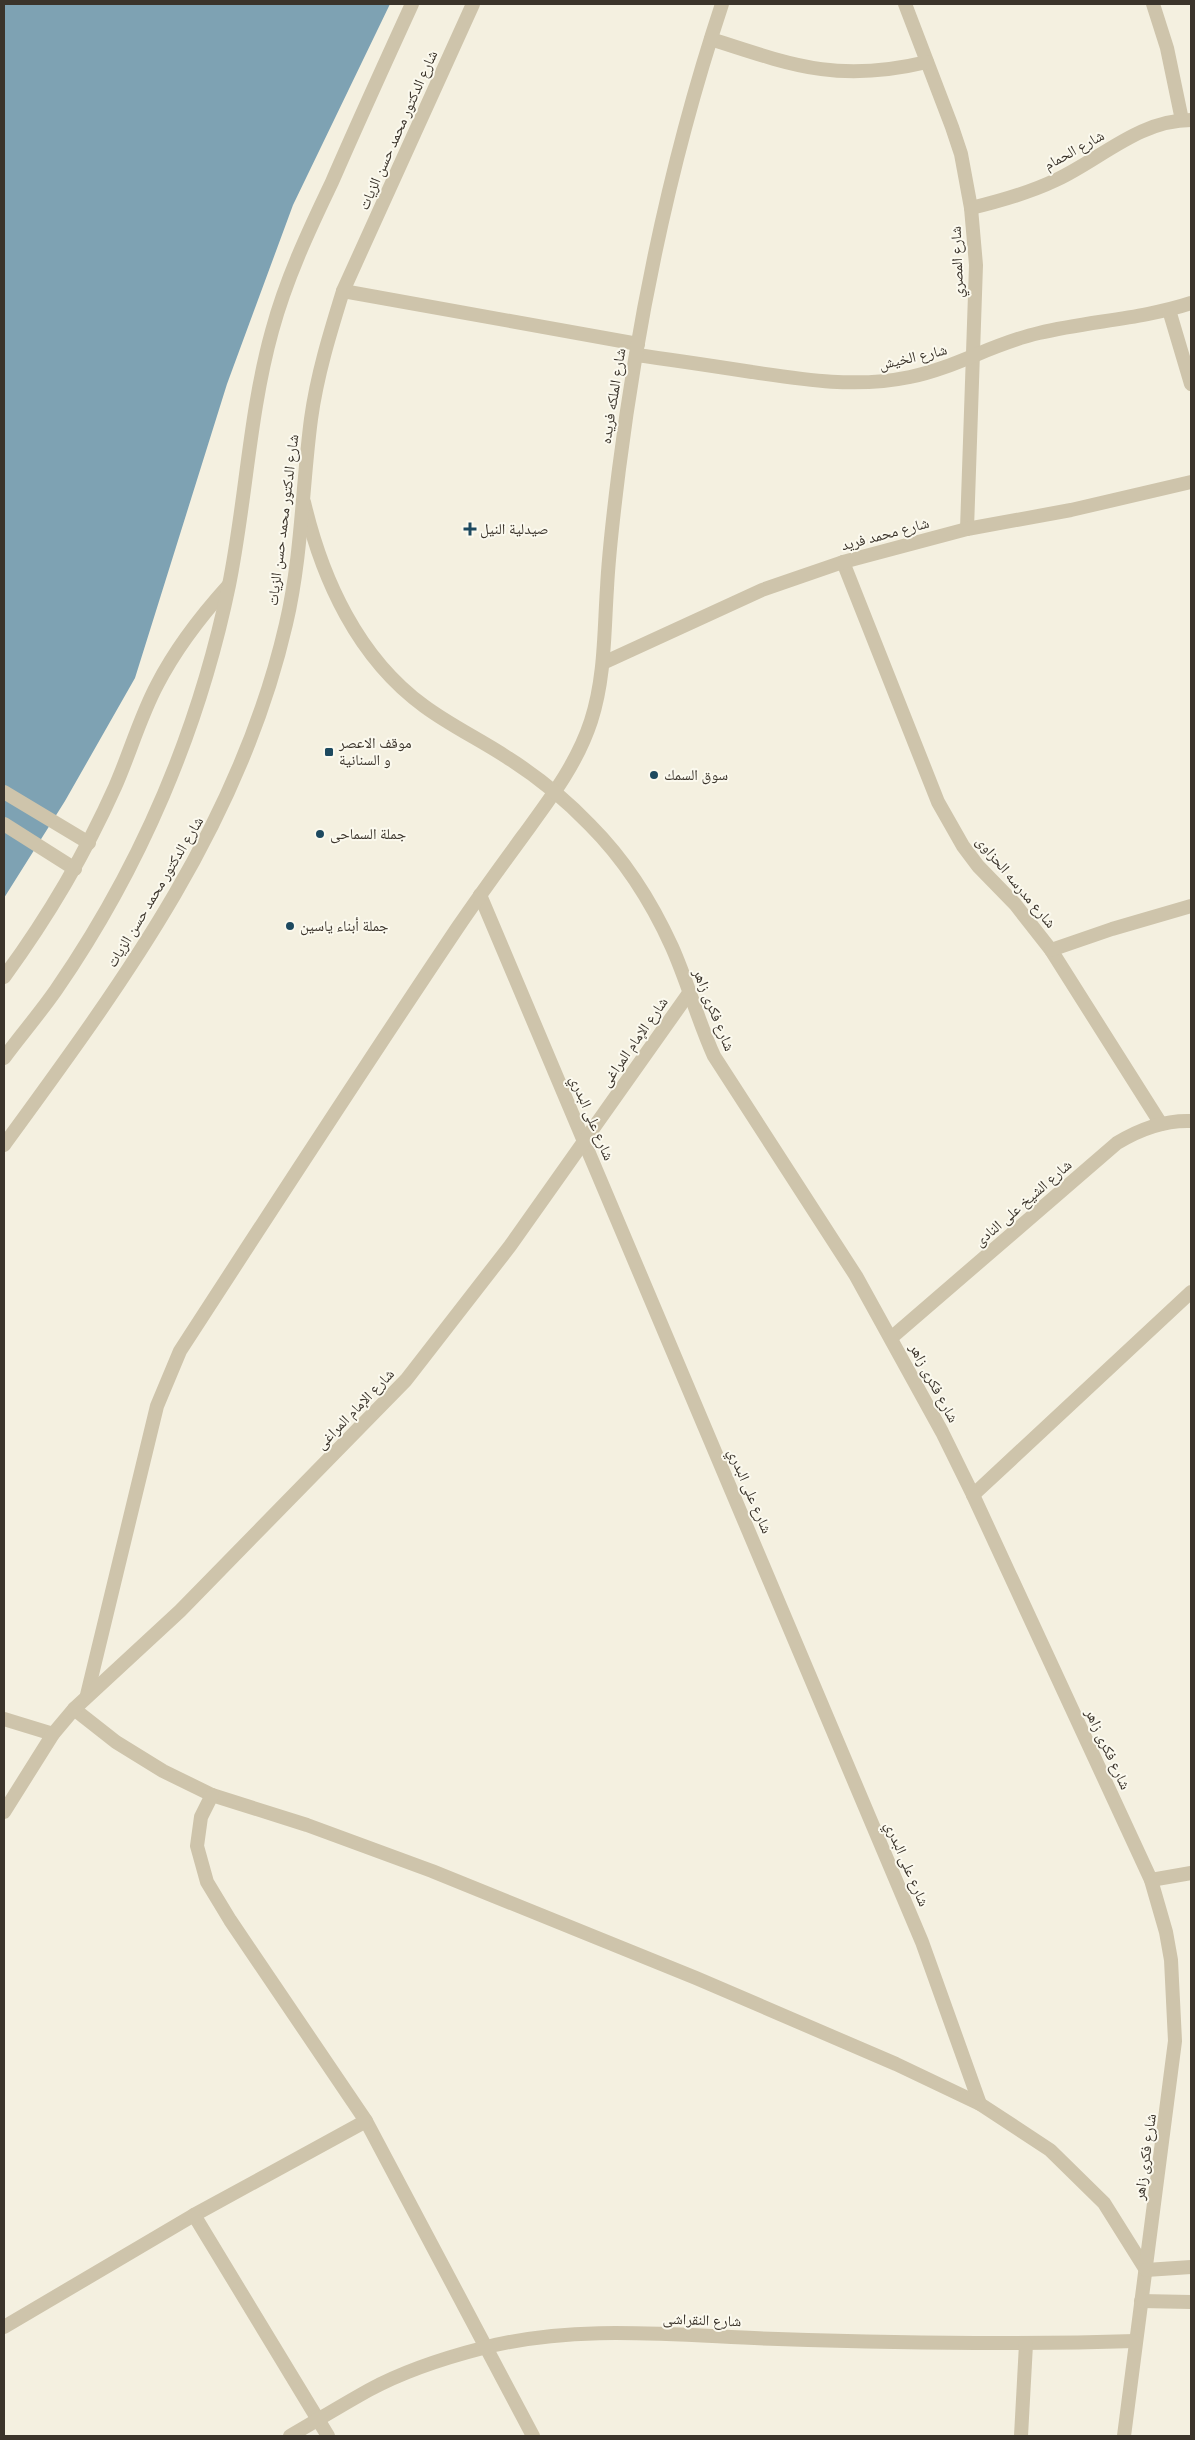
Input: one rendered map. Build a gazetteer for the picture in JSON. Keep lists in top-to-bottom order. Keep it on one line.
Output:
{"streets":{"street":["شارع الدكتور محمد حسن الزيات","شارع الحمام","شارع المصري","شارع الخيش","شارع الملكه فريده","شارع محمد فريد","شارع مدرسه الحزاوى","شارع فكرى زاهر","شارع الإمام المراغى","شارع على البدري","شارع الشيخ على النادى","شارع النقراشى"]},"crossings":[["شارع الدكتور محمد حسن الزيات","شارع الخيش"],["شارع الدكتور محمد حسن الزيات","شارع فكرى زاهر"],["شارع الحمام","شارع المصري"],["شارع المصري","شارع الخيش"],["شارع المصري","شارع محمد فريد"],["شارع الخيش","شارع الملكه فريده"],["شارع الملكه فريده","شارع محمد فريد"],["شارع الملكه فريده","شارع فكرى زاهر"],["شارع الملكه فريده","شارع الإمام المراغى"],["شارع الملكه فريده","شارع على البدري"],["شارع محمد فريد","شارع مدرسه الحزاوى"],["شارع مدرسه الحزاوى","شارع الشيخ على النادى"],["شارع فكرى زاهر","شارع الإمام المراغى"],["شارع فكرى زاهر","شارع الشيخ على النادى"],["شارع فكرى زاهر","شارع النقراشى"],["شارع الإمام المراغى","شارع على البدري"]],"places":{"health":["صيدلية النيل"],"transit":["موقف الاعصر و السنانية"],"other":["سوق السمك","جملة السماحى","جملة أبناء ياسين"]}}
